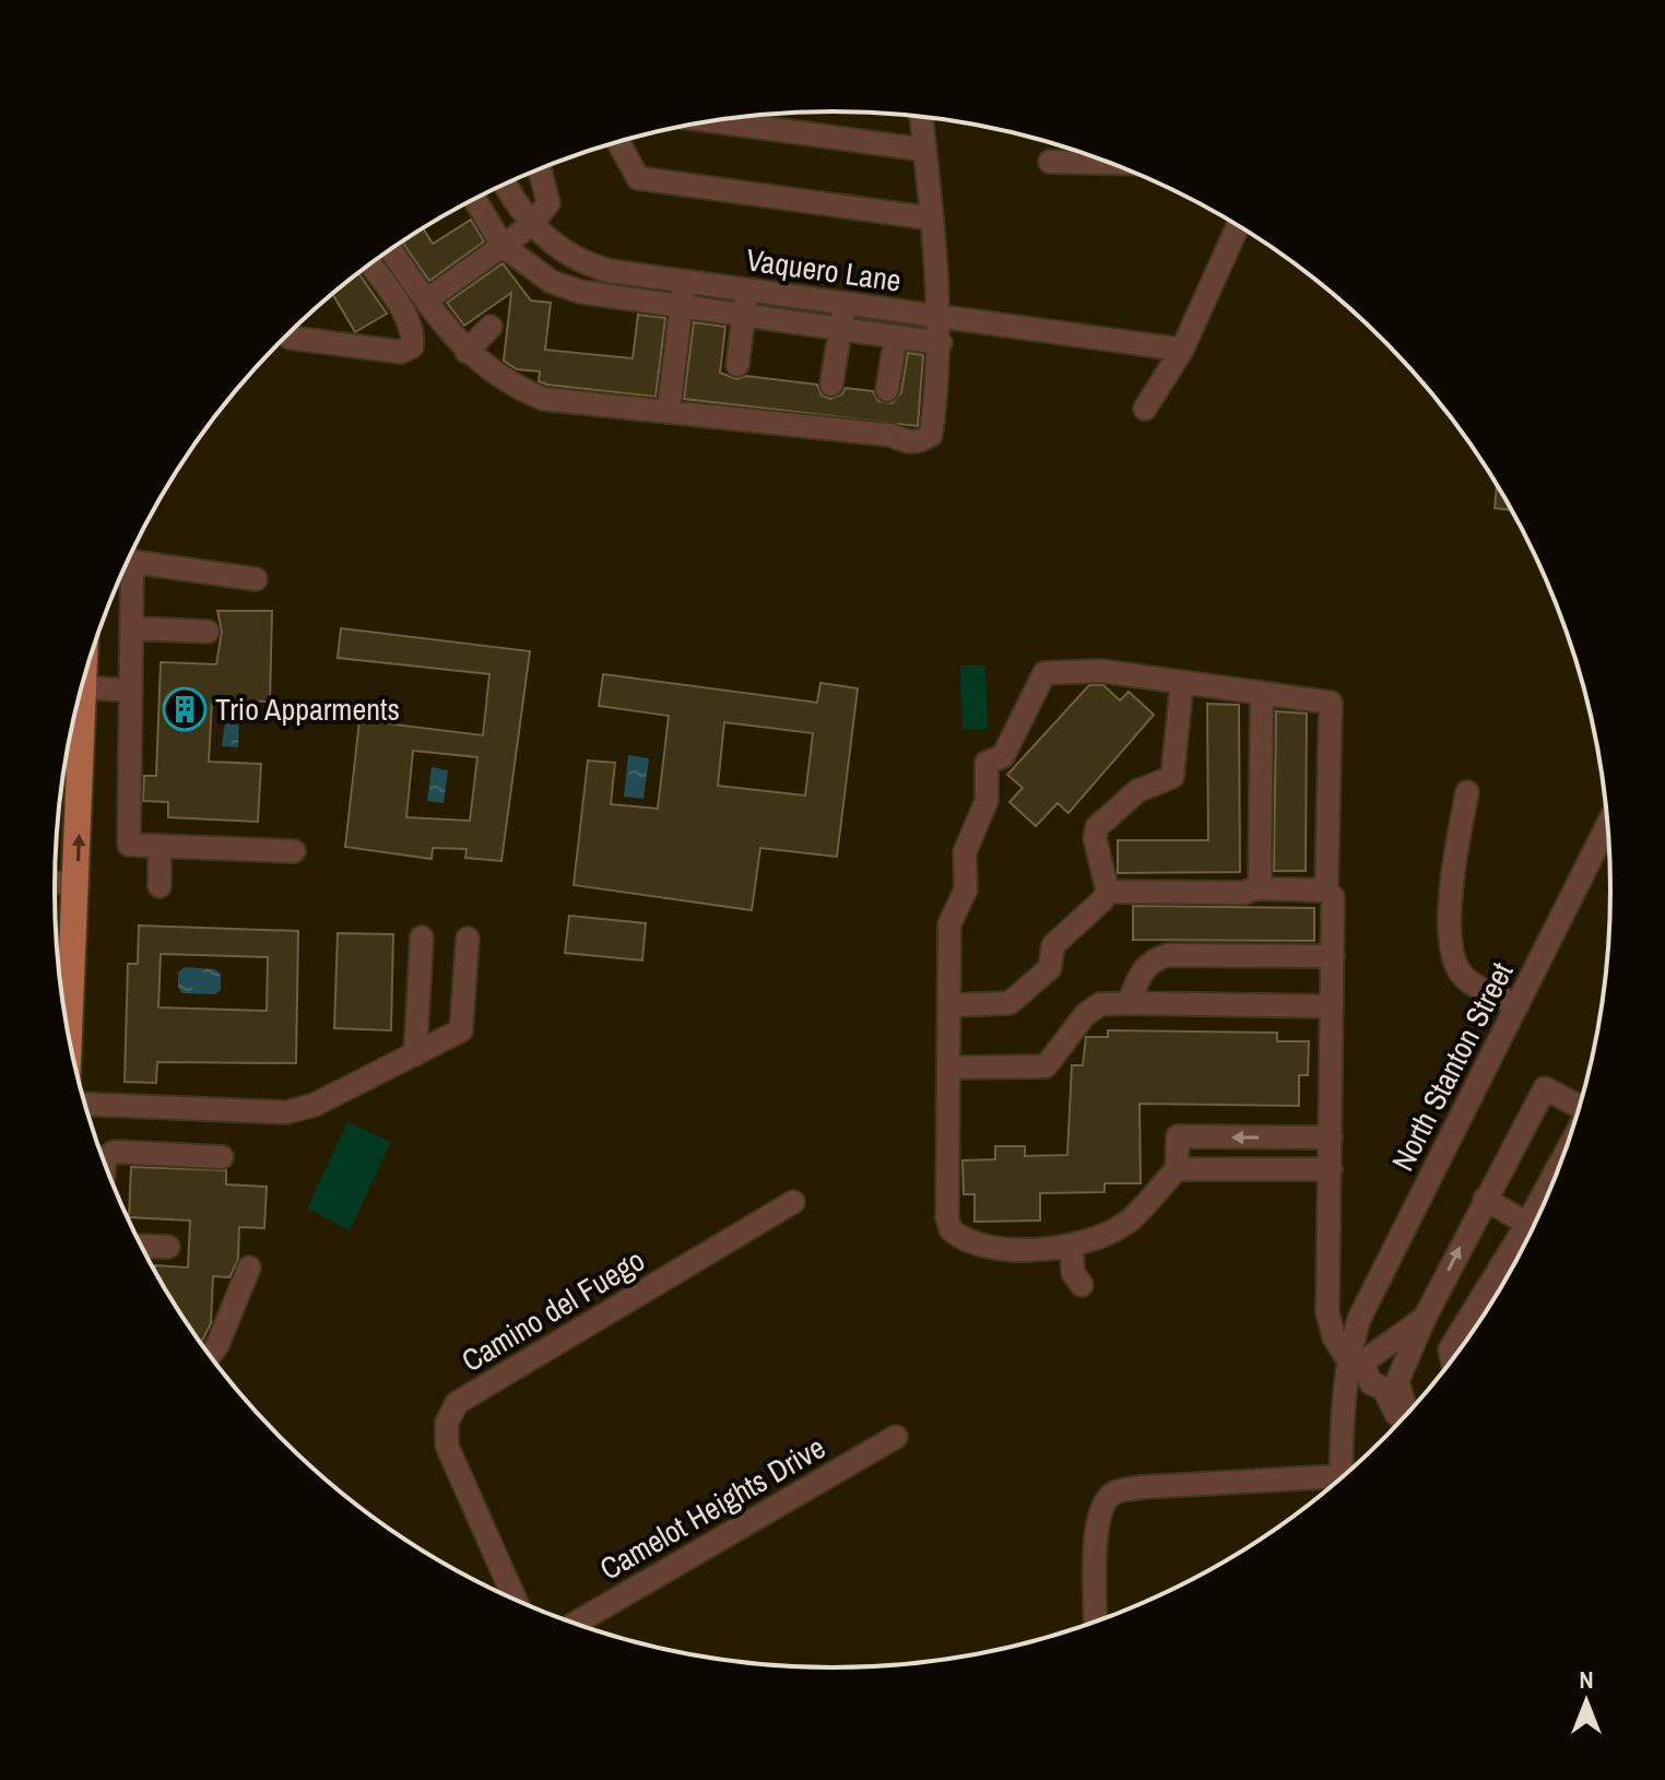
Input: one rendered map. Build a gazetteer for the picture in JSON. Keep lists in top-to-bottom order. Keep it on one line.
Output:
{"streets":{"street":["Vaquero Lane","North Stanton Street","Camino del Fuego","Camelot Heights Drive"]},"places":{"building":["Trio Apparments"]},"north":"top"}
